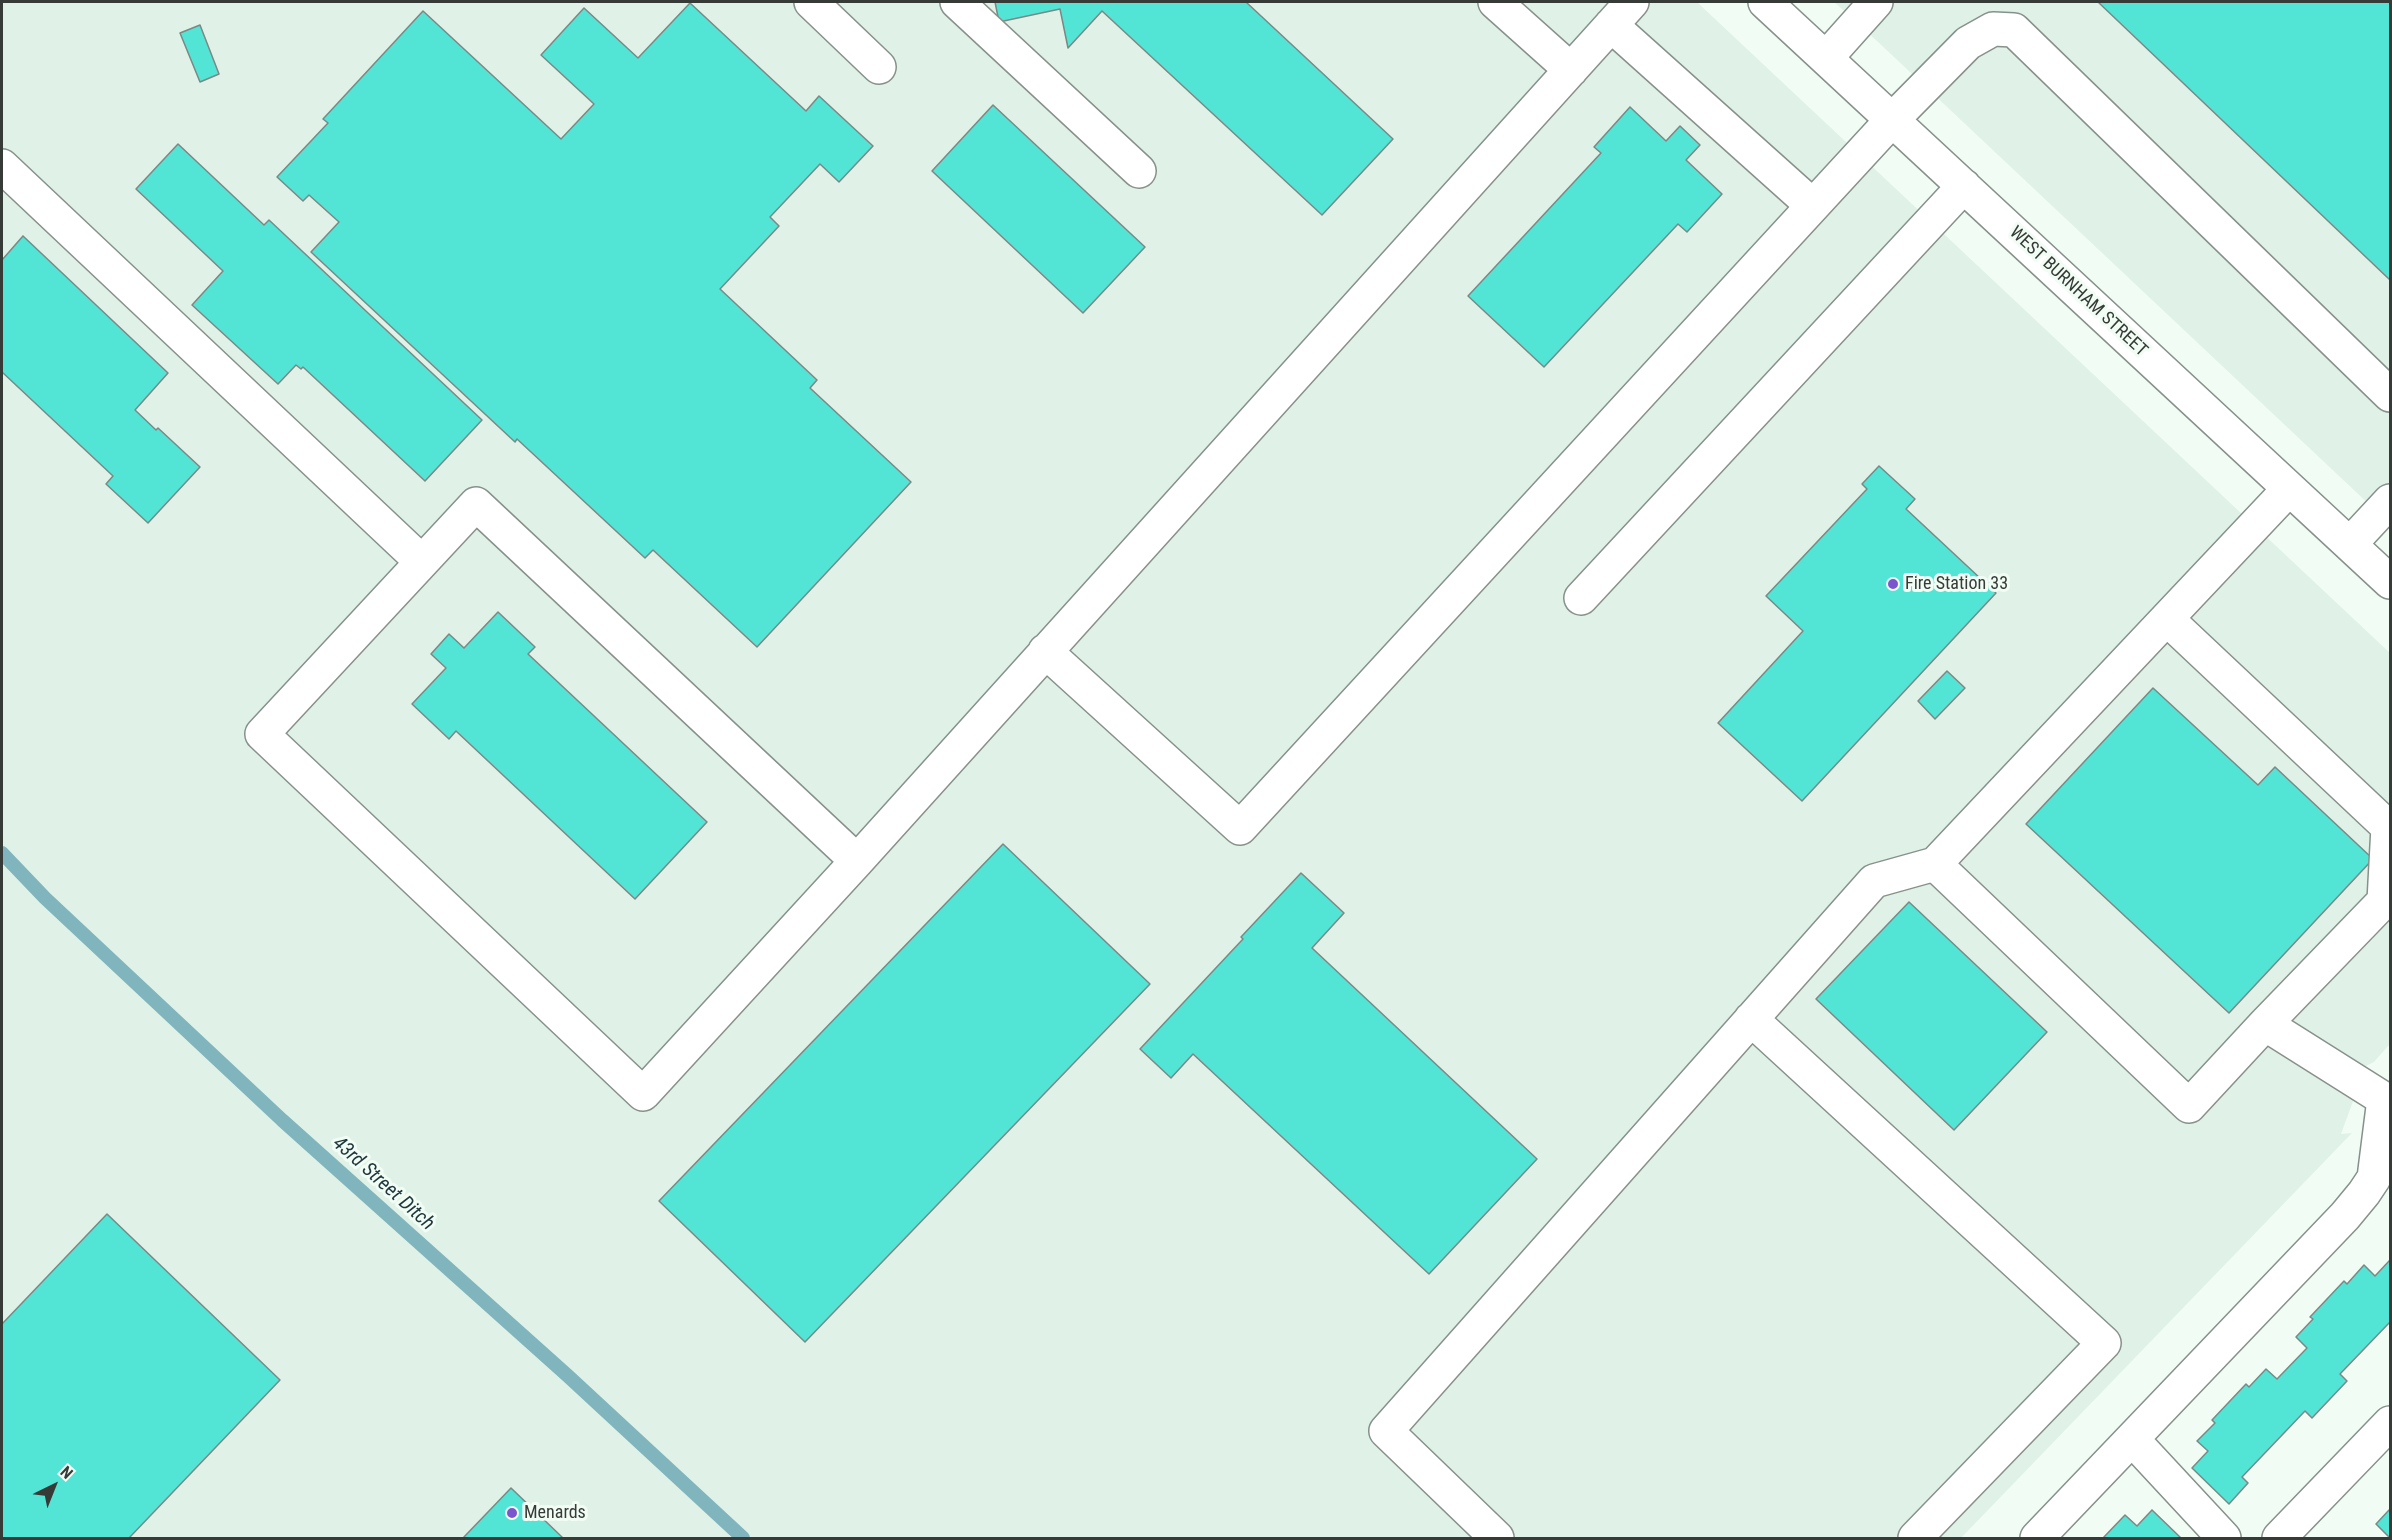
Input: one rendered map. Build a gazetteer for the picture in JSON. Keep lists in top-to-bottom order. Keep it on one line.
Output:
{"streets":{"street":["WEST BURNHAM STREET"]},"water":["43rd Street Ditch"],"places":["Fire Station 33","Menards"],"north":"top right"}
